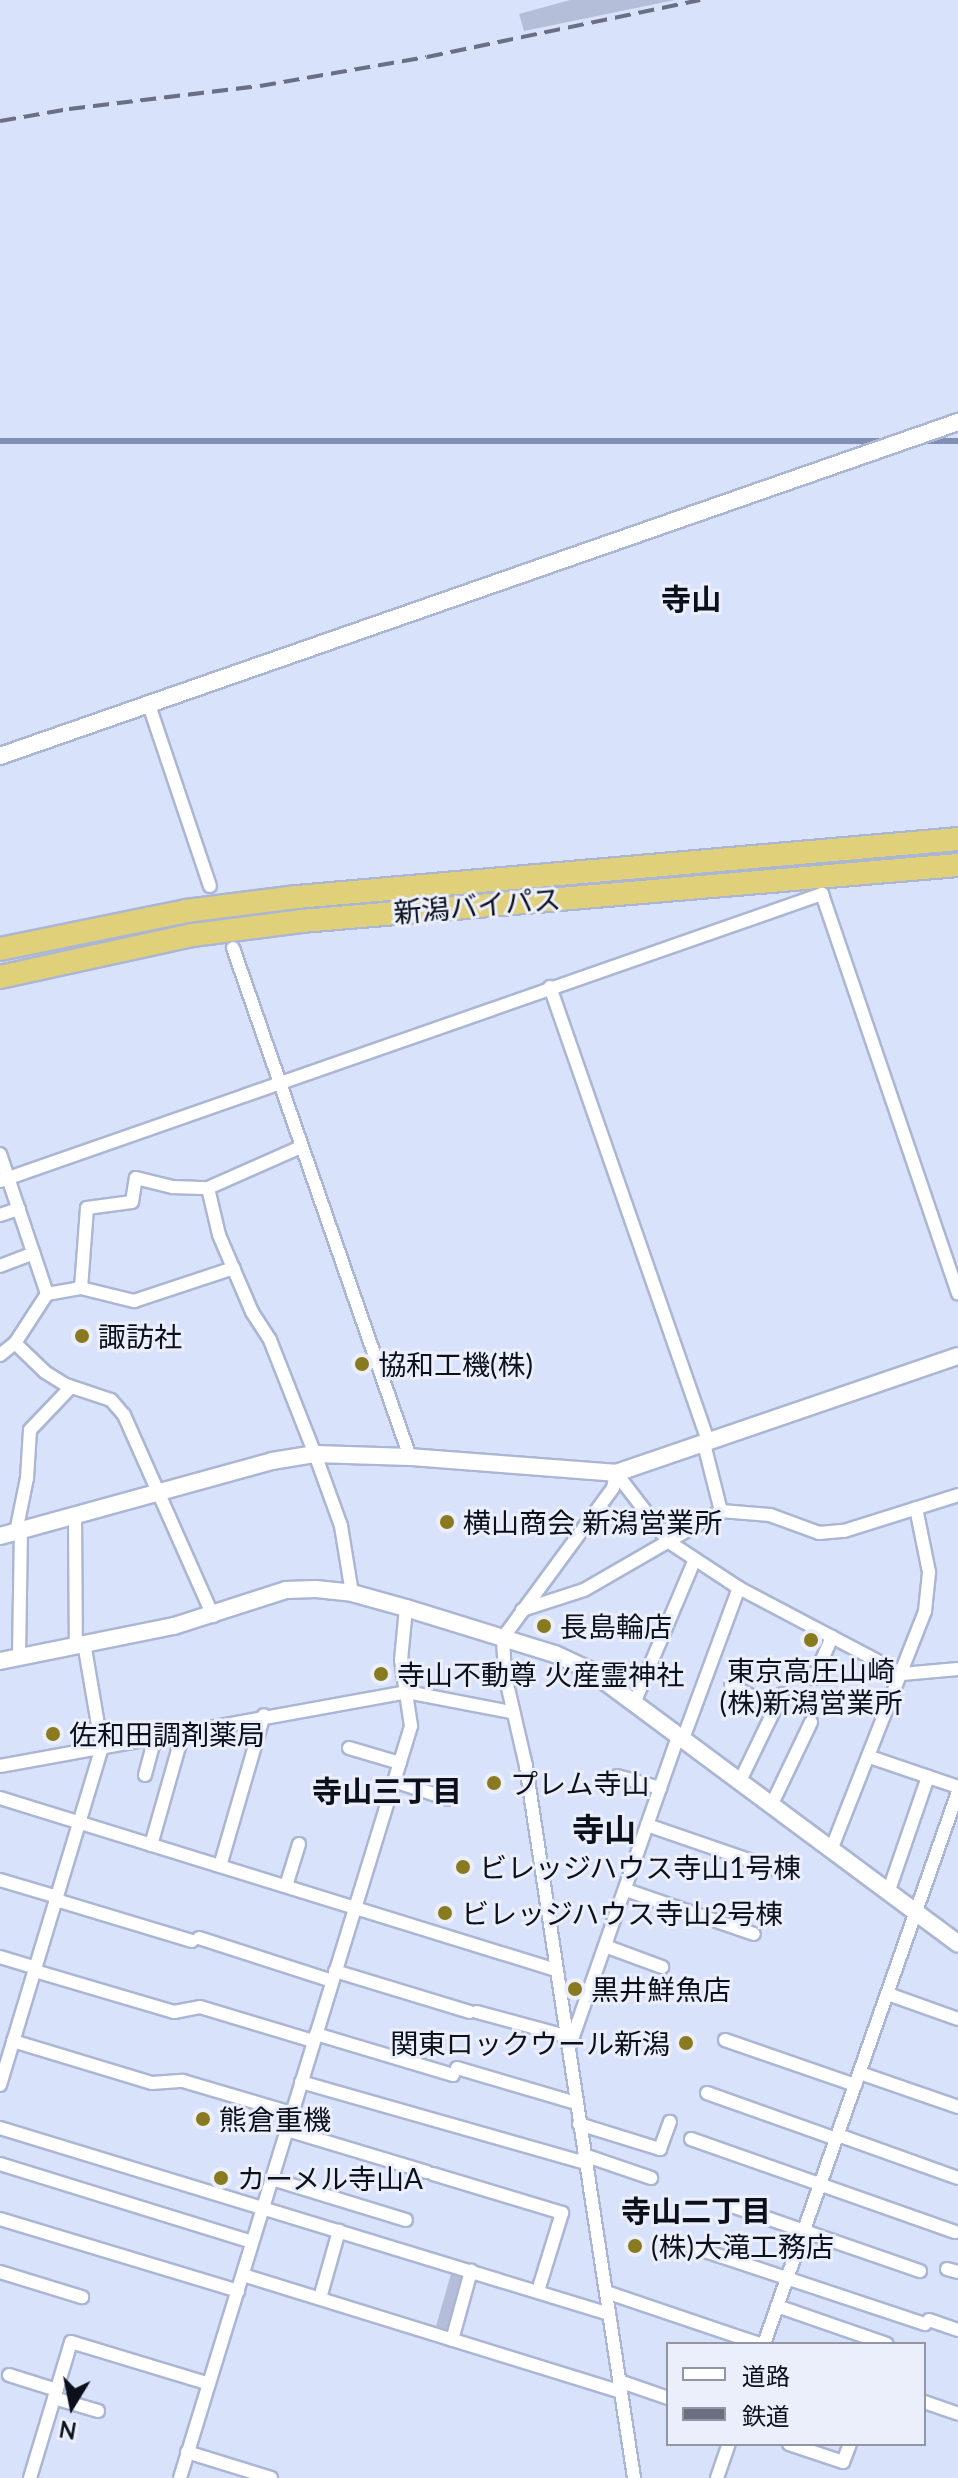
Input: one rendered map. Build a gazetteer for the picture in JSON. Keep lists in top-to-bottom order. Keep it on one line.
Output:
{"streets":{"highway":["新潟バイパス"]},"districts":["寺山","寺山三丁目","寺山","寺山二丁目"],"places":["諏訪社","協和工機(株)","横山商会 新潟営業所","長島輪店","東京高圧山崎 (株)新潟営業所","寺山不動尊 火産霊神社","佐和田調剤薬局","プレム寺山","ビレッジハウス寺山1号棟","ビレッジハウス寺山2号棟","黒井鮮魚店","関東ロックウール新潟","熊倉重機","カーメル寺山A","(株)大滝工務店"],"legend":["道路","鉄道"],"north":"bottom"}
